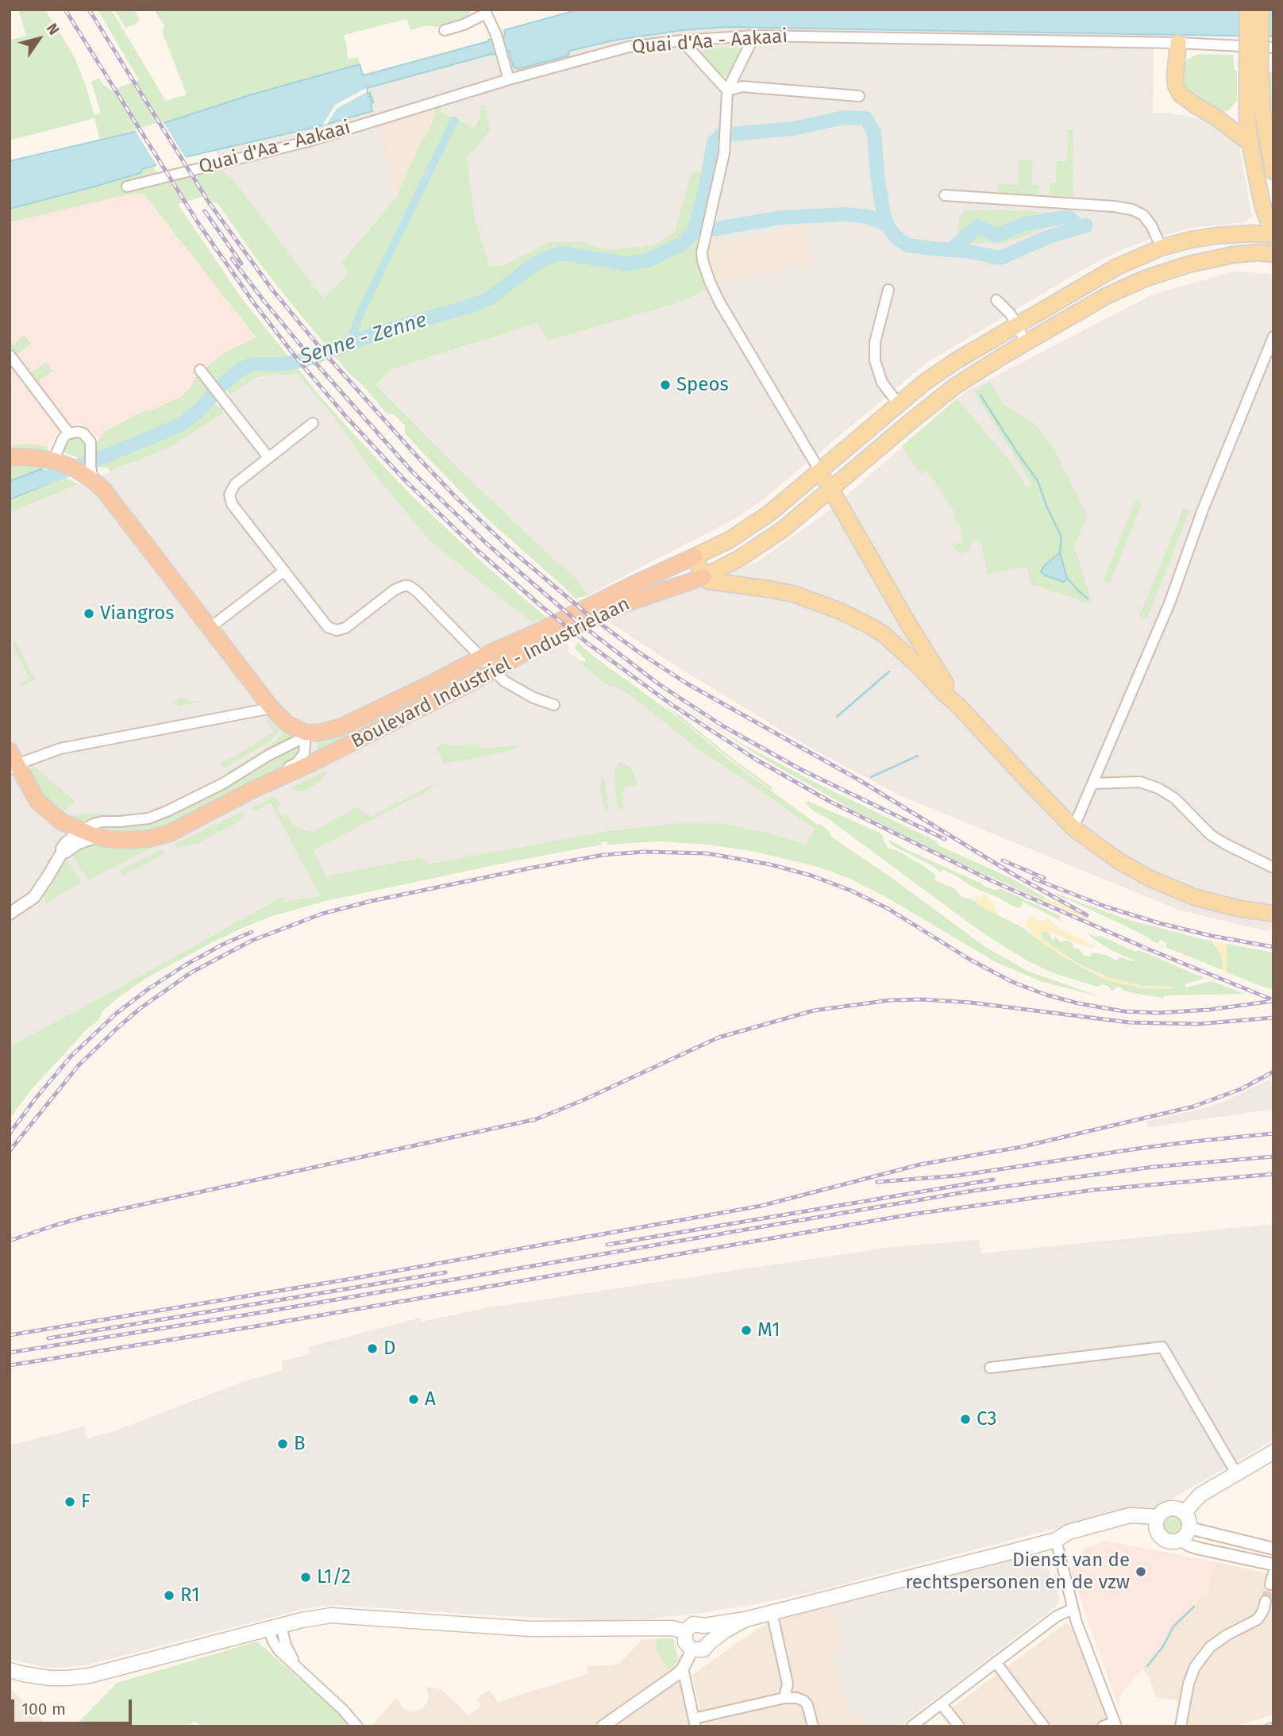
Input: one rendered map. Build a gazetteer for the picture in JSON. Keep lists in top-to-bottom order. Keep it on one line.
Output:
{"streets":{"highway":["Boulevard Industriel - Industrielaan"],"street":["Quai d'Aa - Aakaai"]},"water":["Senne - Zenne"],"places":["Speos","Viangros","M1","D","A","C3","B","F","Dienst van de rechtspersonen en de vzw","L1/2","R1"],"scale_bar":"100 m","north":"top right"}
